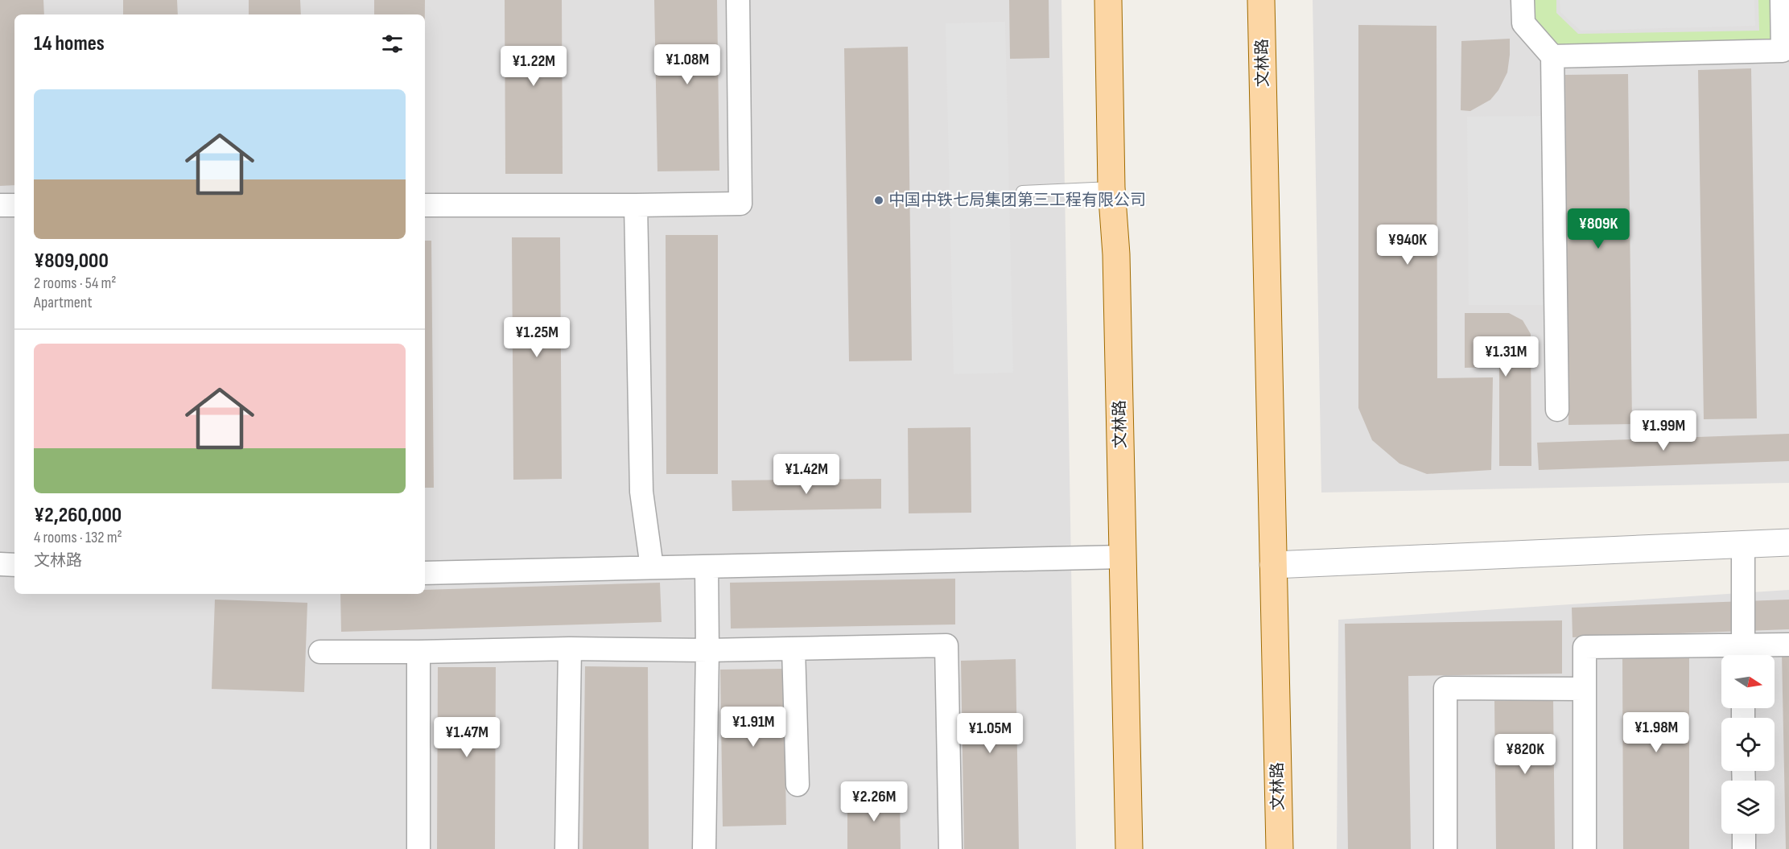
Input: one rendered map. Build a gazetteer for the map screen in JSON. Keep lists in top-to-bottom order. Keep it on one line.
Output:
{"streets":{"main road":["文林路"]},"places":["中国中铁七局集团第三工程有限公司"],"north":"right","page":{"heading":"14 homes","price":["¥1.08M","¥1.22M","¥809K","¥940K","¥1.25M","¥1.31M","¥1.99M","¥1.42M","¥1.91M","¥1.98M","¥1.05M","¥1.47M","¥820K","¥2.26M"],"list":[{"name":"¥809,000","note":"2 rooms · 54 m² · Apartment"},{"name":"¥2,260,000","note":"4 rooms · 132 m² · 文林路"}]}}
